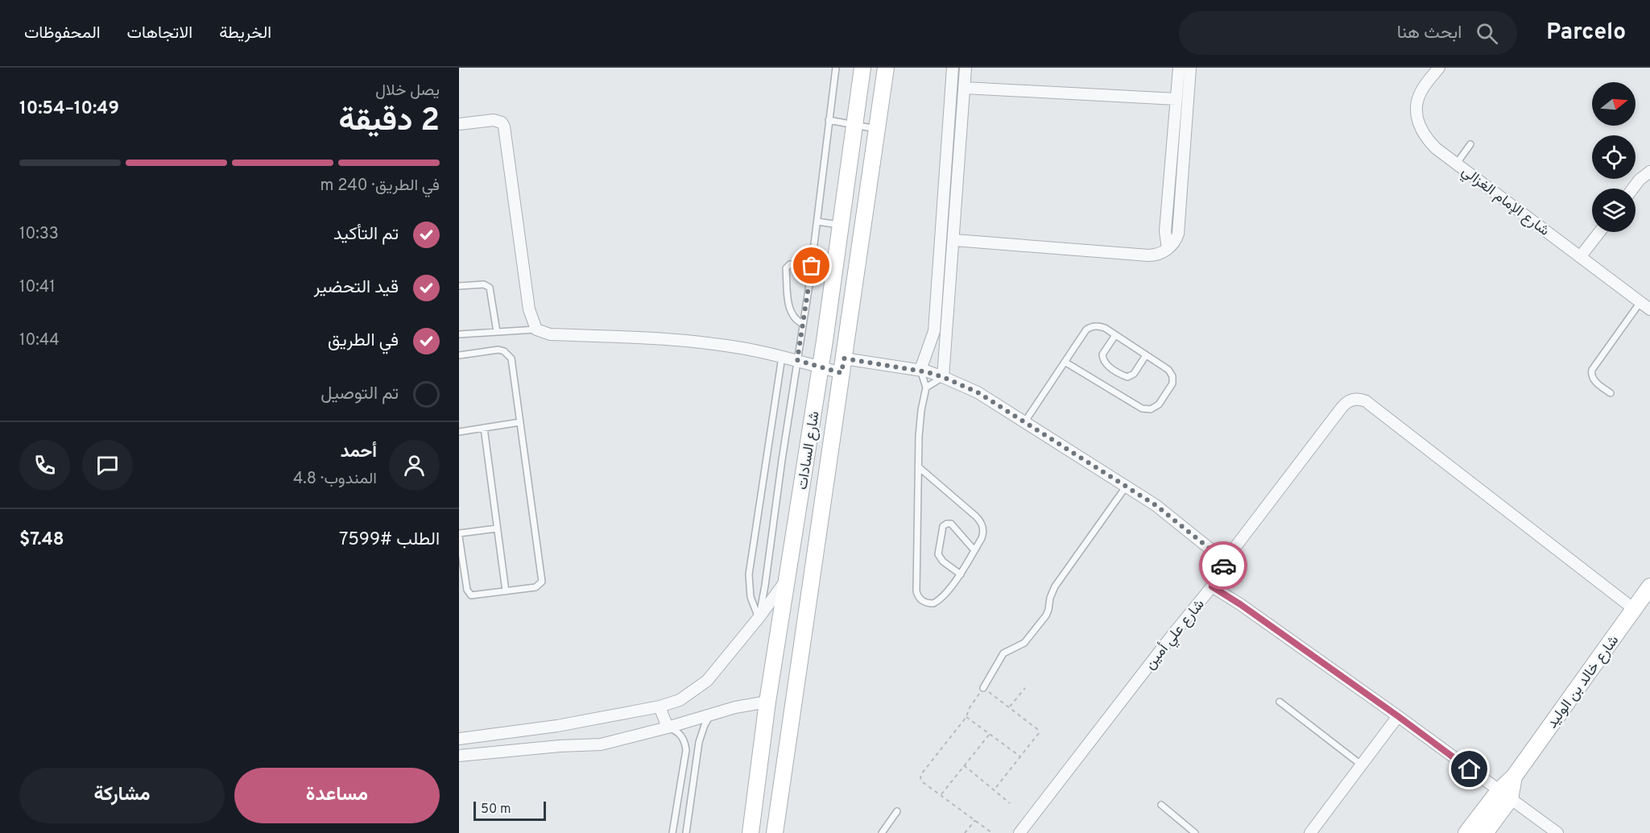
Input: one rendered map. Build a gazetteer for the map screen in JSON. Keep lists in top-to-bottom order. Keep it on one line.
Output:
{"streets":{"main road":["شارع السادات","شارع خالد بن الوليد"],"street":["شارع الإمام الغزالي","شارع علي أمين"]},"crossings":[["شارع علي أمين","شارع خالد بن الوليد"]],"scale_bar":"50 m","north":"right","page":{"header":"Parcelo","search":"ابحث هنا","nav":["الخريطة","الاتجاهات","المحفوظات"],"heading":["2 دقيقة","يصل خلال","10:49–10:54"],"panel":["أحمد","المندوب · 4.8","الطلب #7599","$7.48"],"bar":"في الطريق · 240 m","list":[["تم التأكيد","10:33"],["قيد التحضير","10:41"],["في الطريق","10:44"],"تم التوصيل"],"buttons":["مساعدة","مشاركة"],"scale":"50 m"}}
